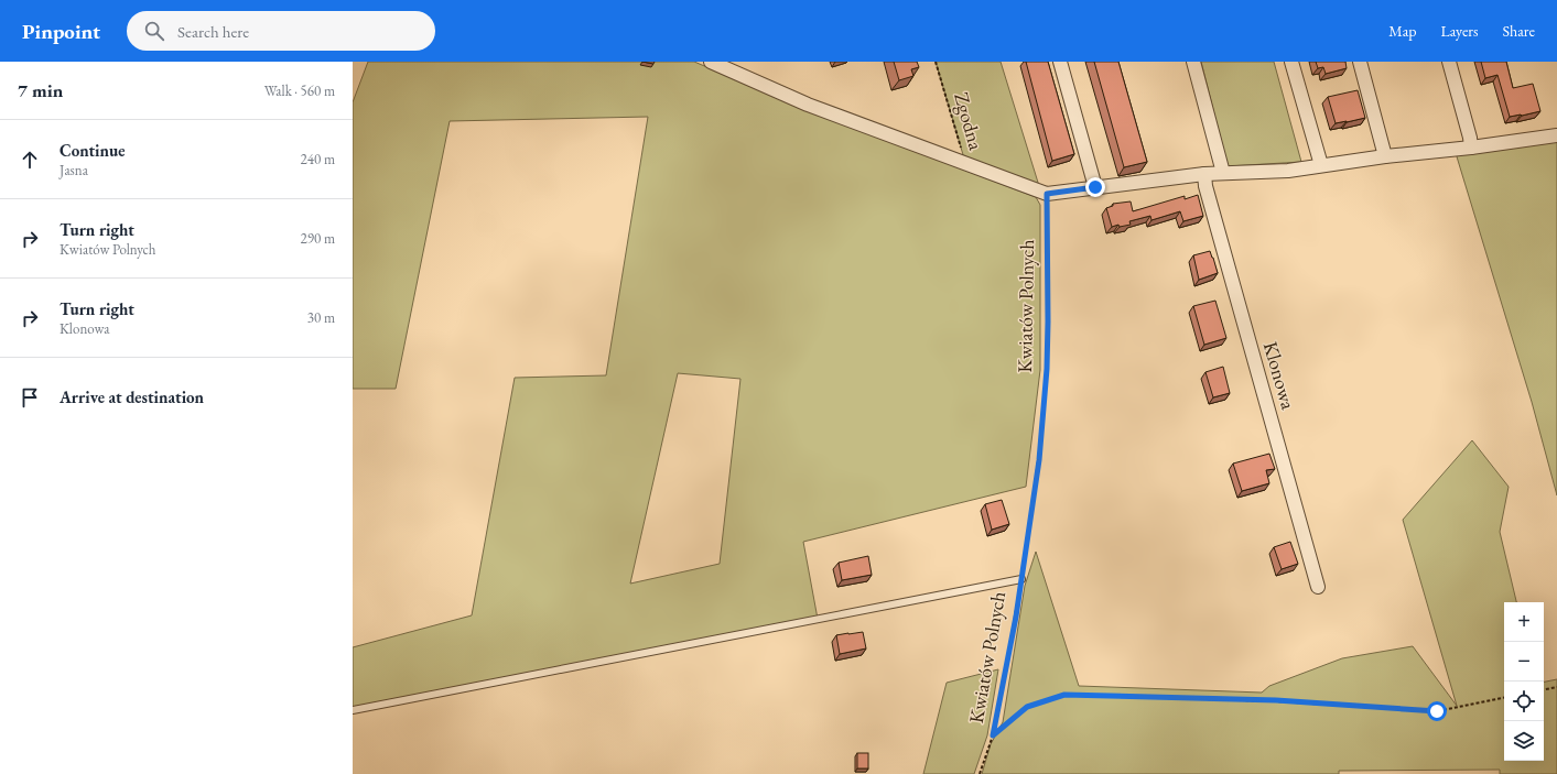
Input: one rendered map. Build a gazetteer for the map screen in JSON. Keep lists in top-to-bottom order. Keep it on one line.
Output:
{"streets":{"street":["Klonowa"],"path":["Zgodna","Kwiatów Polnych"]},"page":{"header":"Pinpoint","search":"Search here","nav":["Map","Layers","Share"],"heading":["7 min","Walk · 560 m"],"list":[["Continue","Jasna","240 m"],["Turn right","Kwiatów Polnych","290 m"],["Turn right","Klonowa","30 m"],"Arrive at destination"],"map_buttons":["+","−"]}}
